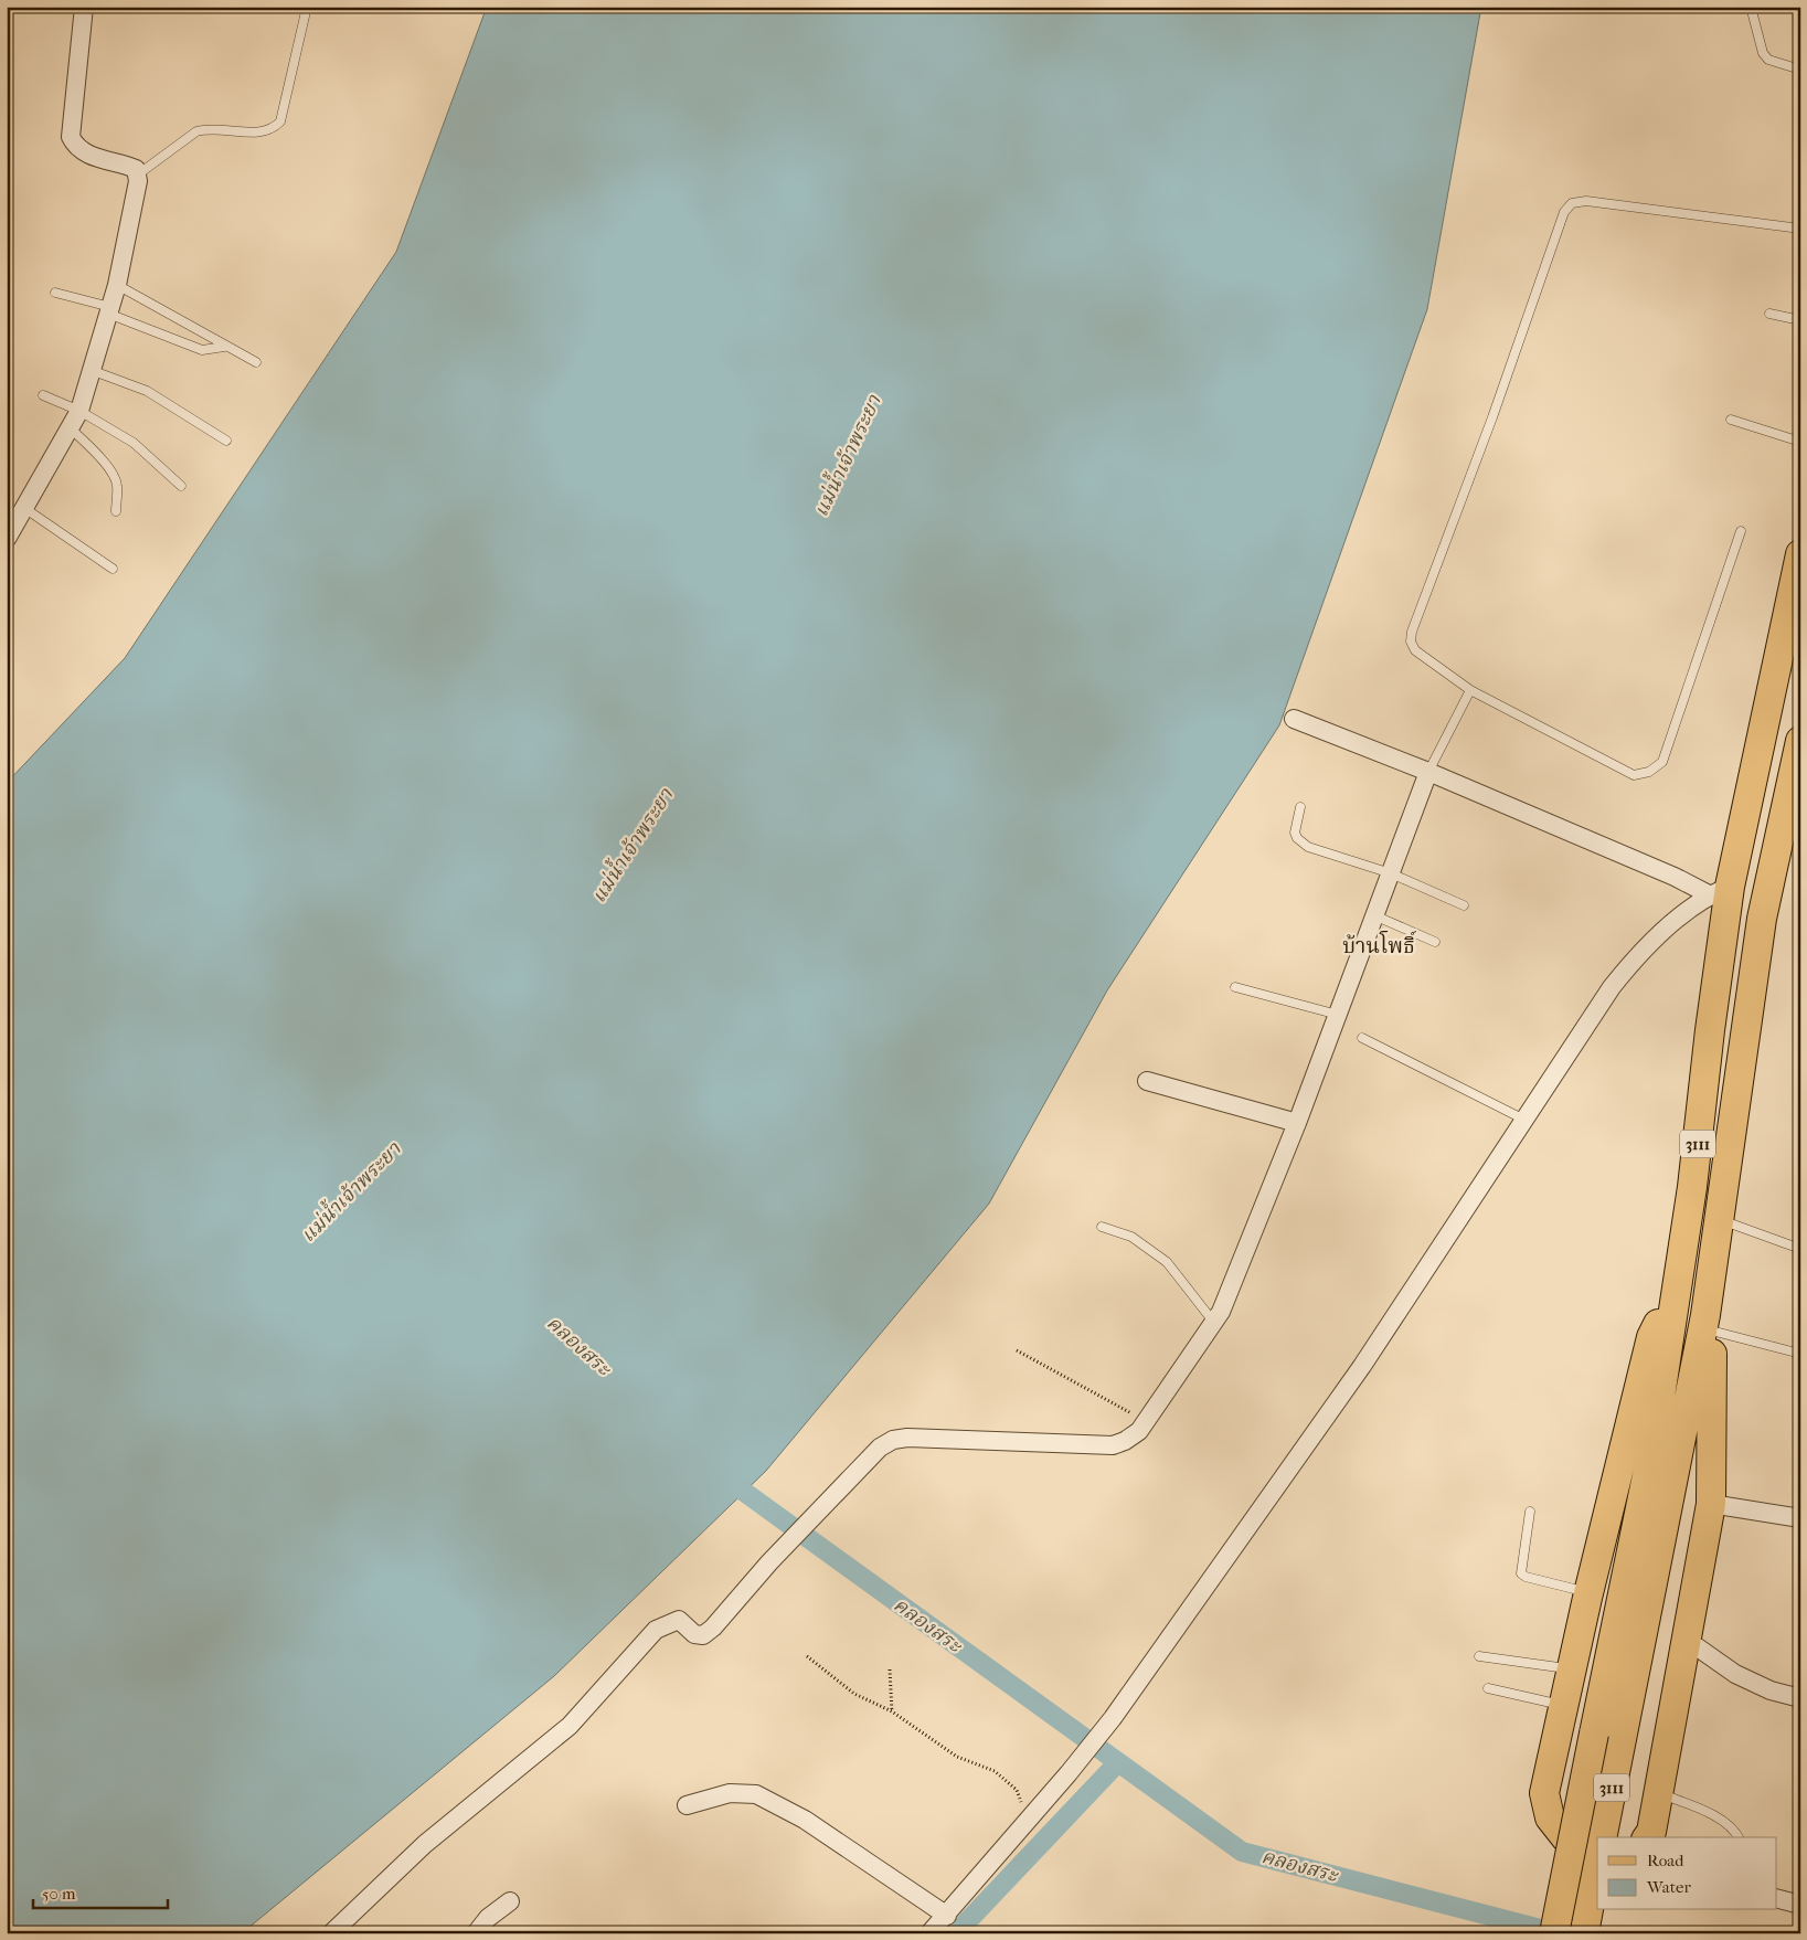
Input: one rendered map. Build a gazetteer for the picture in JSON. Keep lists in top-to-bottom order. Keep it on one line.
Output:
{"streets":{"main road":["3111"]},"districts":["บ้านโพธิ์"],"water":["แม่น้ำเจ้าพระยา","คลองสระ"],"legend":["Road","Water"],"scale_bar":"50 m"}
